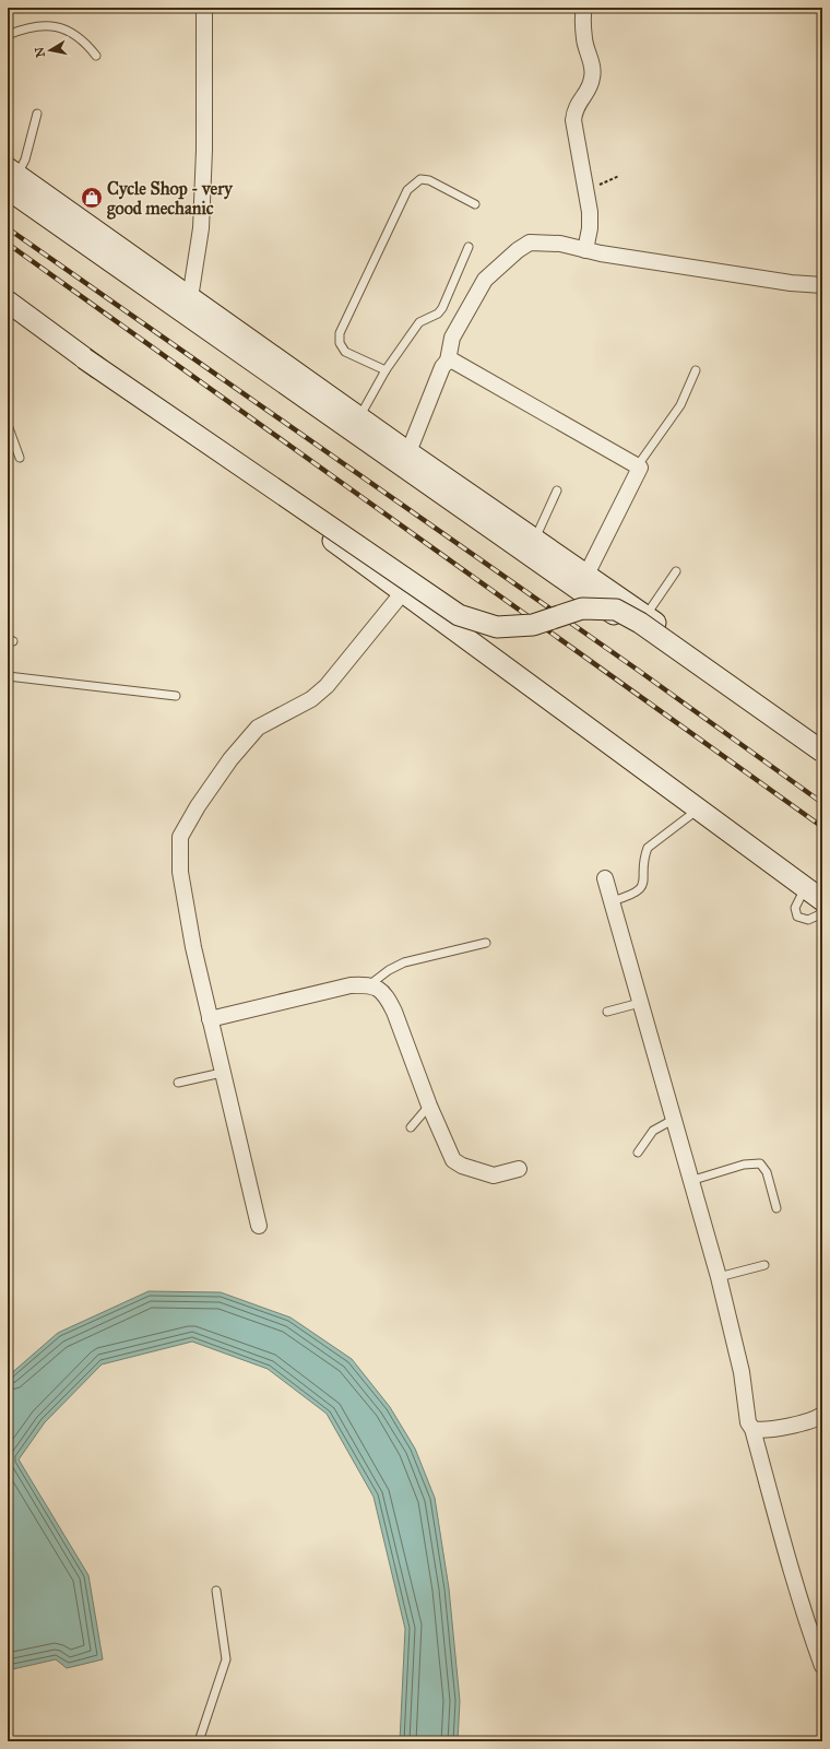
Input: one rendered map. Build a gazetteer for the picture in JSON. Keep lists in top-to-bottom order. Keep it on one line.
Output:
{"places":{"shop":["Cycle Shop - very good mechanic"]},"north":"left"}
